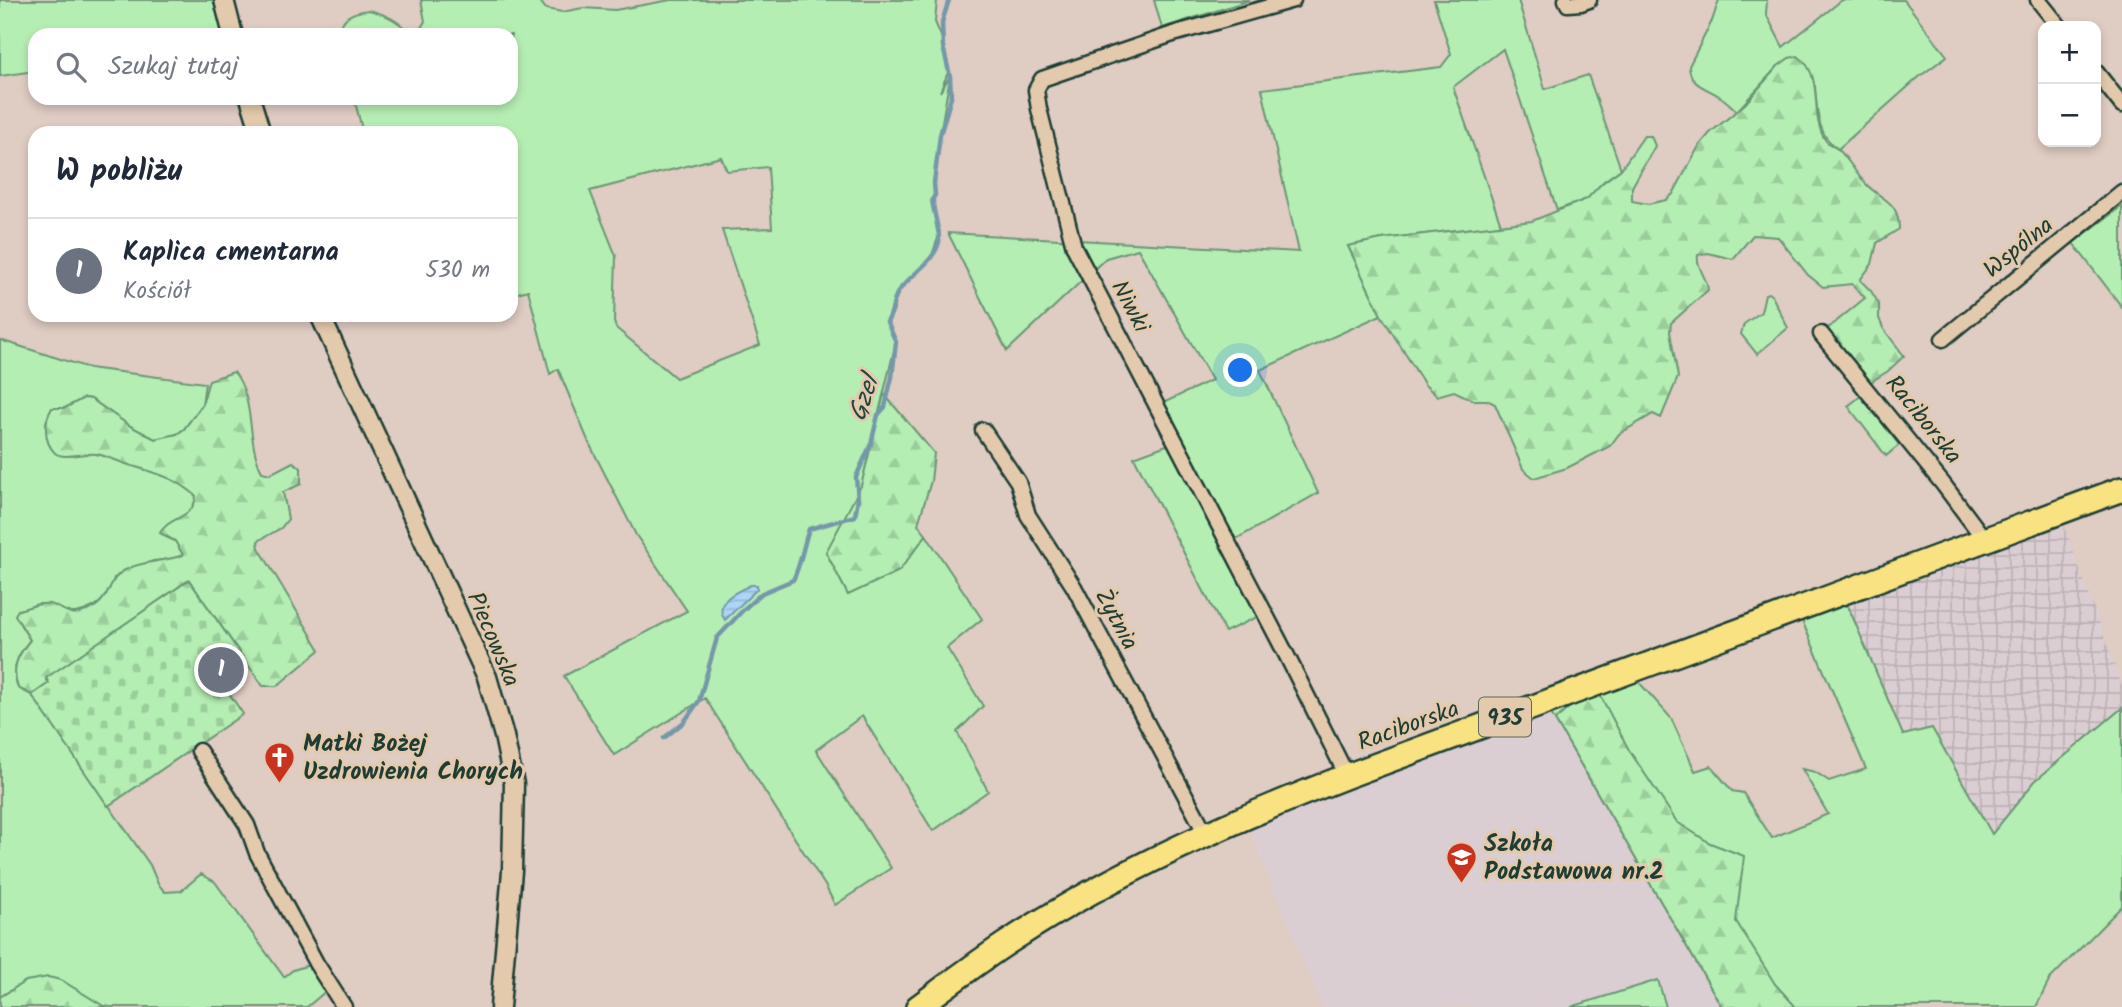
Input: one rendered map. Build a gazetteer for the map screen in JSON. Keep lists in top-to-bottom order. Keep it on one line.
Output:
{"streets":{"main road":["Raciborska","935"],"street":["Wspólna","Niwki","Żytnia","Piecowska"]},"crossings":[["Niwki","Raciborska"],["Raciborska","Żytnia"]],"water":["Gzel"],"places":{"church":["Matki Bożej Uzdrowienia Chorych"],"school or university":["Szkoła Podstawowa nr.2"]},"page":{"map_buttons":["+","−"],"search":"Szukaj tutaj","heading":"W pobliżu","list":[{"mark":"1","name":"Kaplica cmentarna","note":"Kościół","value":"530 m"}],"pins":"1"}}
